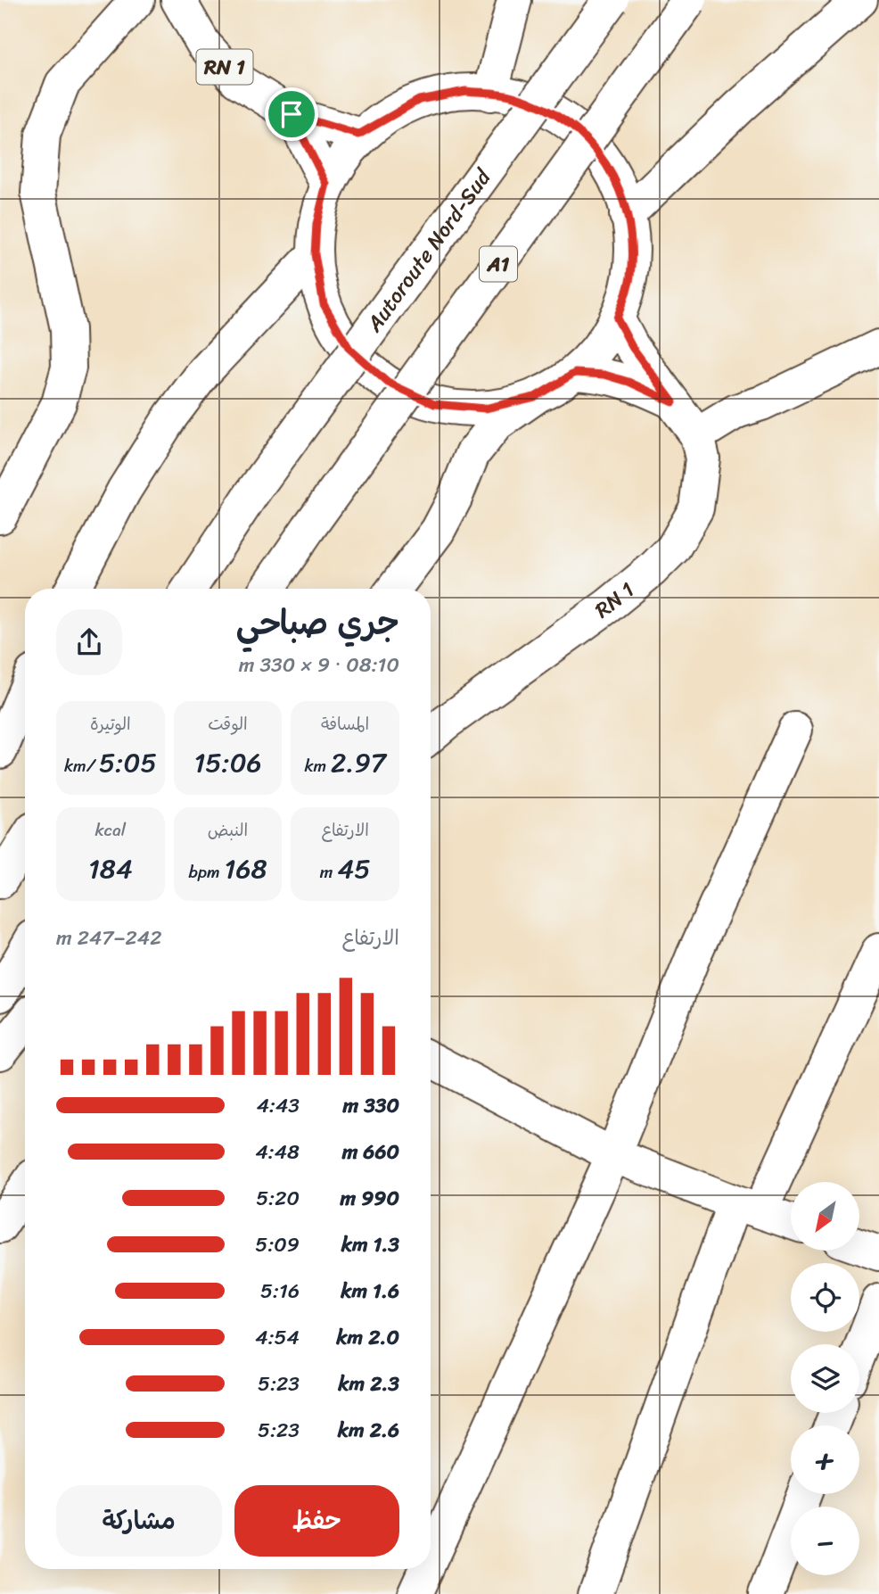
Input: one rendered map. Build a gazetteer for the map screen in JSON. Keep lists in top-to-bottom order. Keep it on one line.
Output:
{"streets":{"main road":["RN 1","Autoroute Nord-Sud","A1"]},"north":"bottom left","page":{"heading":["جري صباحي","08:10 · 9 × 330 m"],"stats":[["المسافة","2.97 km"],["الوقت","15:06"],["الوتيرة","5:05 /km"],["الارتفاع","45 m"],["النبض","168 bpm"],["kcal","184"]],"chart":["الارتفاع","242–247 m"],"list":[{"name":"330 m","note":"4:43"},{"name":"660 m","note":"4:48"},{"name":"990 m","note":"5:20"},{"name":"1.3 km","note":"5:09"},{"name":"1.6 km","note":"5:16"},{"name":"2.0 km","note":"4:54"},{"name":"2.3 km","note":"5:23"},{"name":"2.6 km","note":"5:23"}],"map_buttons":["+","−"],"buttons":["حفظ","مشاركة"]}}
